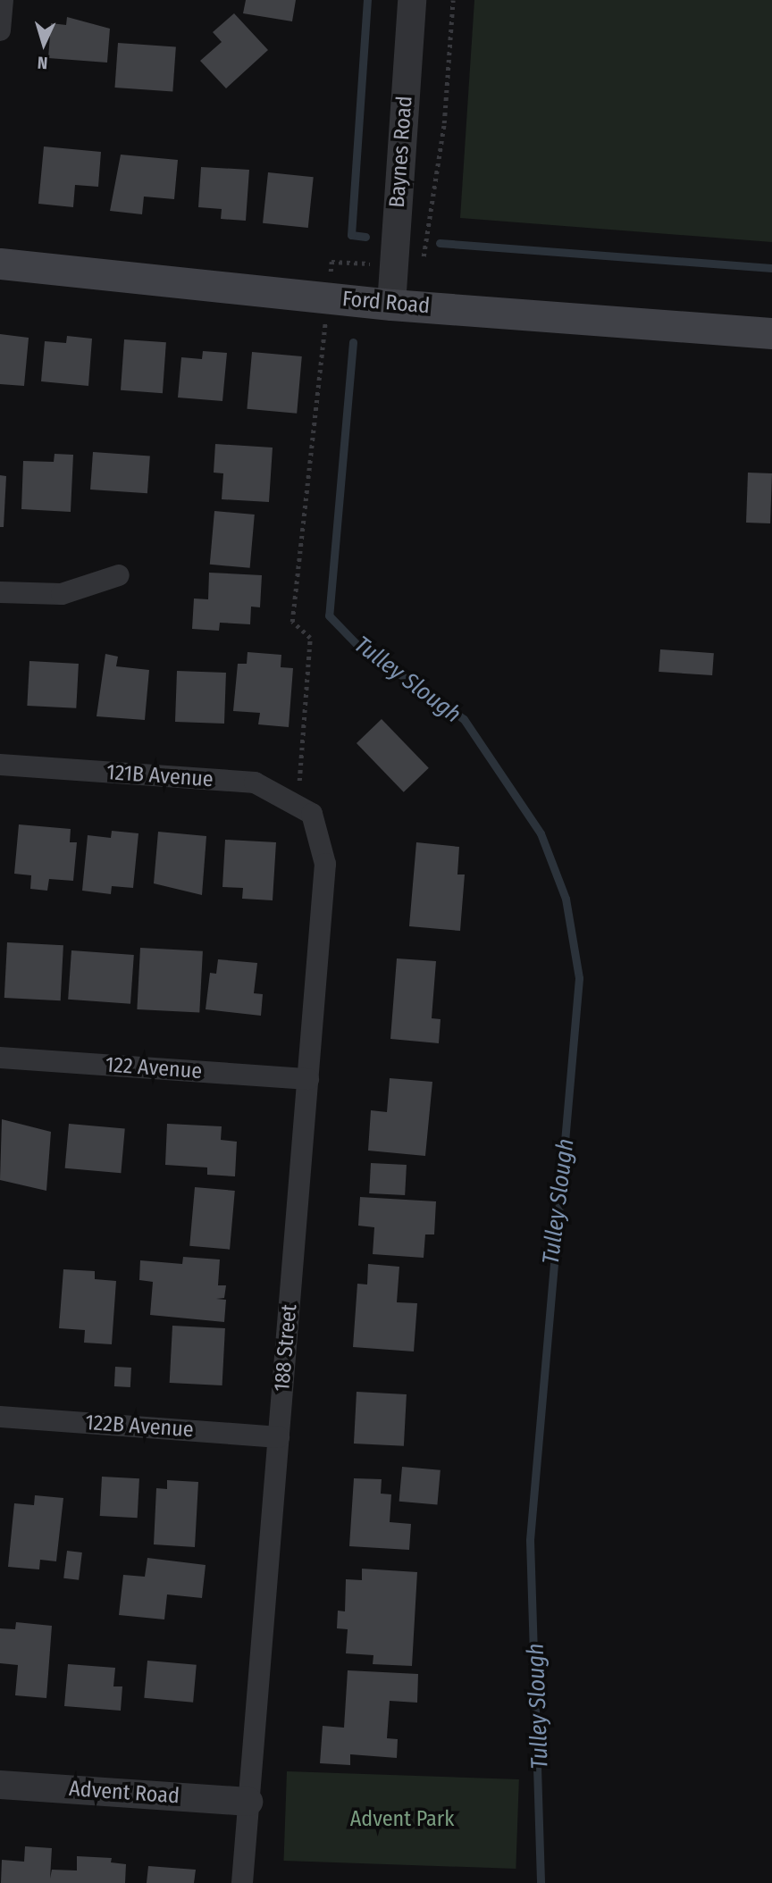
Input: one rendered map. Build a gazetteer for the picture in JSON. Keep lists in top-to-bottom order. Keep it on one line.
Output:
{"streets":{"main road":["Ford Road"],"street":["Baynes Road","121B Avenue","122 Avenue","188 Street","122B Avenue","Advent Road"]},"crossings":[["Baynes Road","Ford Road"],["121B Avenue","188 Street"],["122 Avenue","188 Street"],["188 Street","122B Avenue"],["188 Street","Advent Road"]],"water":["Tulley Slough"],"parks":["Advent Park"],"north":"bottom"}
